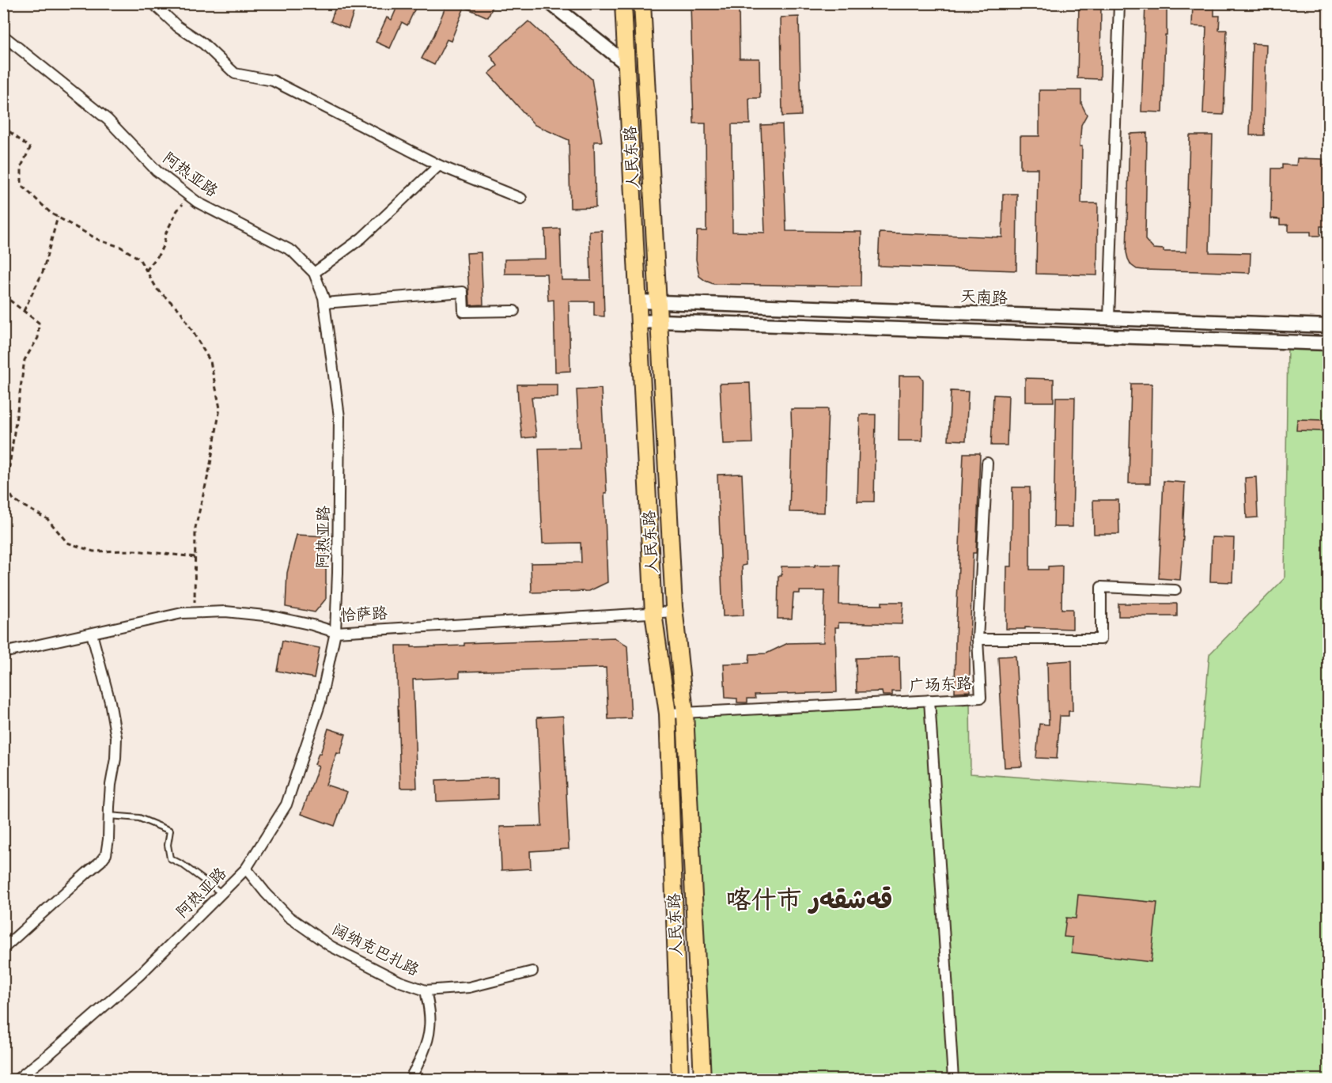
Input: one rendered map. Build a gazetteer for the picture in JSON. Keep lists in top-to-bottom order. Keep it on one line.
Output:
{"streets":{"main road":["人民东路"],"street":["阿热亚路","天南路","恰萨路","广场东路","阔纳克巴扎路"]},"crossings":[["人民东路","天南路"],["人民东路","恰萨路"],["人民东路","广场东路"],["阿热亚路","恰萨路"],["阿热亚路","阔纳克巴扎路"]],"districts":["喀什市 قەشقەر"]}
